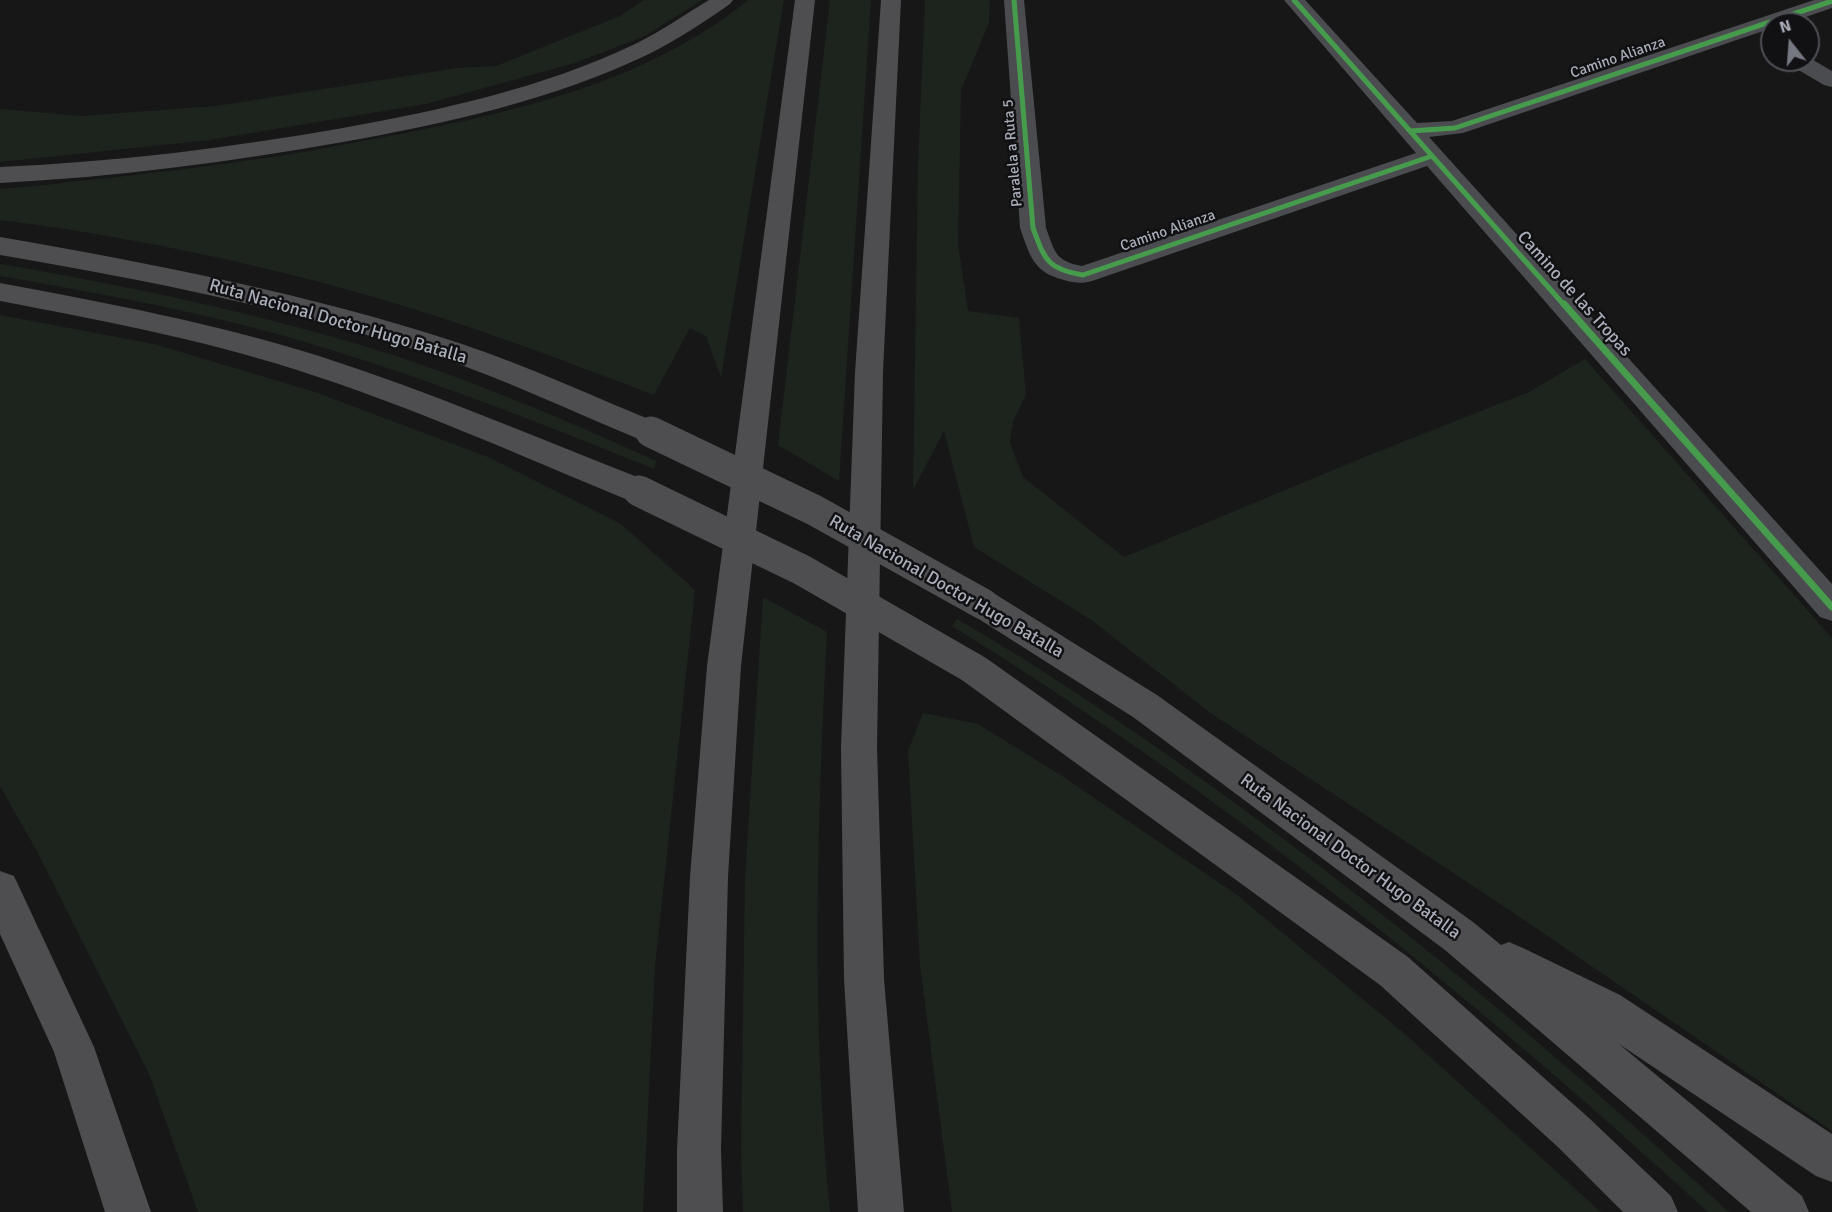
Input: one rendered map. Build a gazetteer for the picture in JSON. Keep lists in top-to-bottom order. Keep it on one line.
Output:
{"streets":{"highway":["Ruta Nacional Doctor Hugo Batalla"],"street":["Camino Alianza","Paralela a Ruta 5","Camino de las Tropas"]},"crossings":[["Camino Alianza","Paralela a Ruta 5"],["Camino Alianza","Camino de las Tropas"]],"north":"top"}
